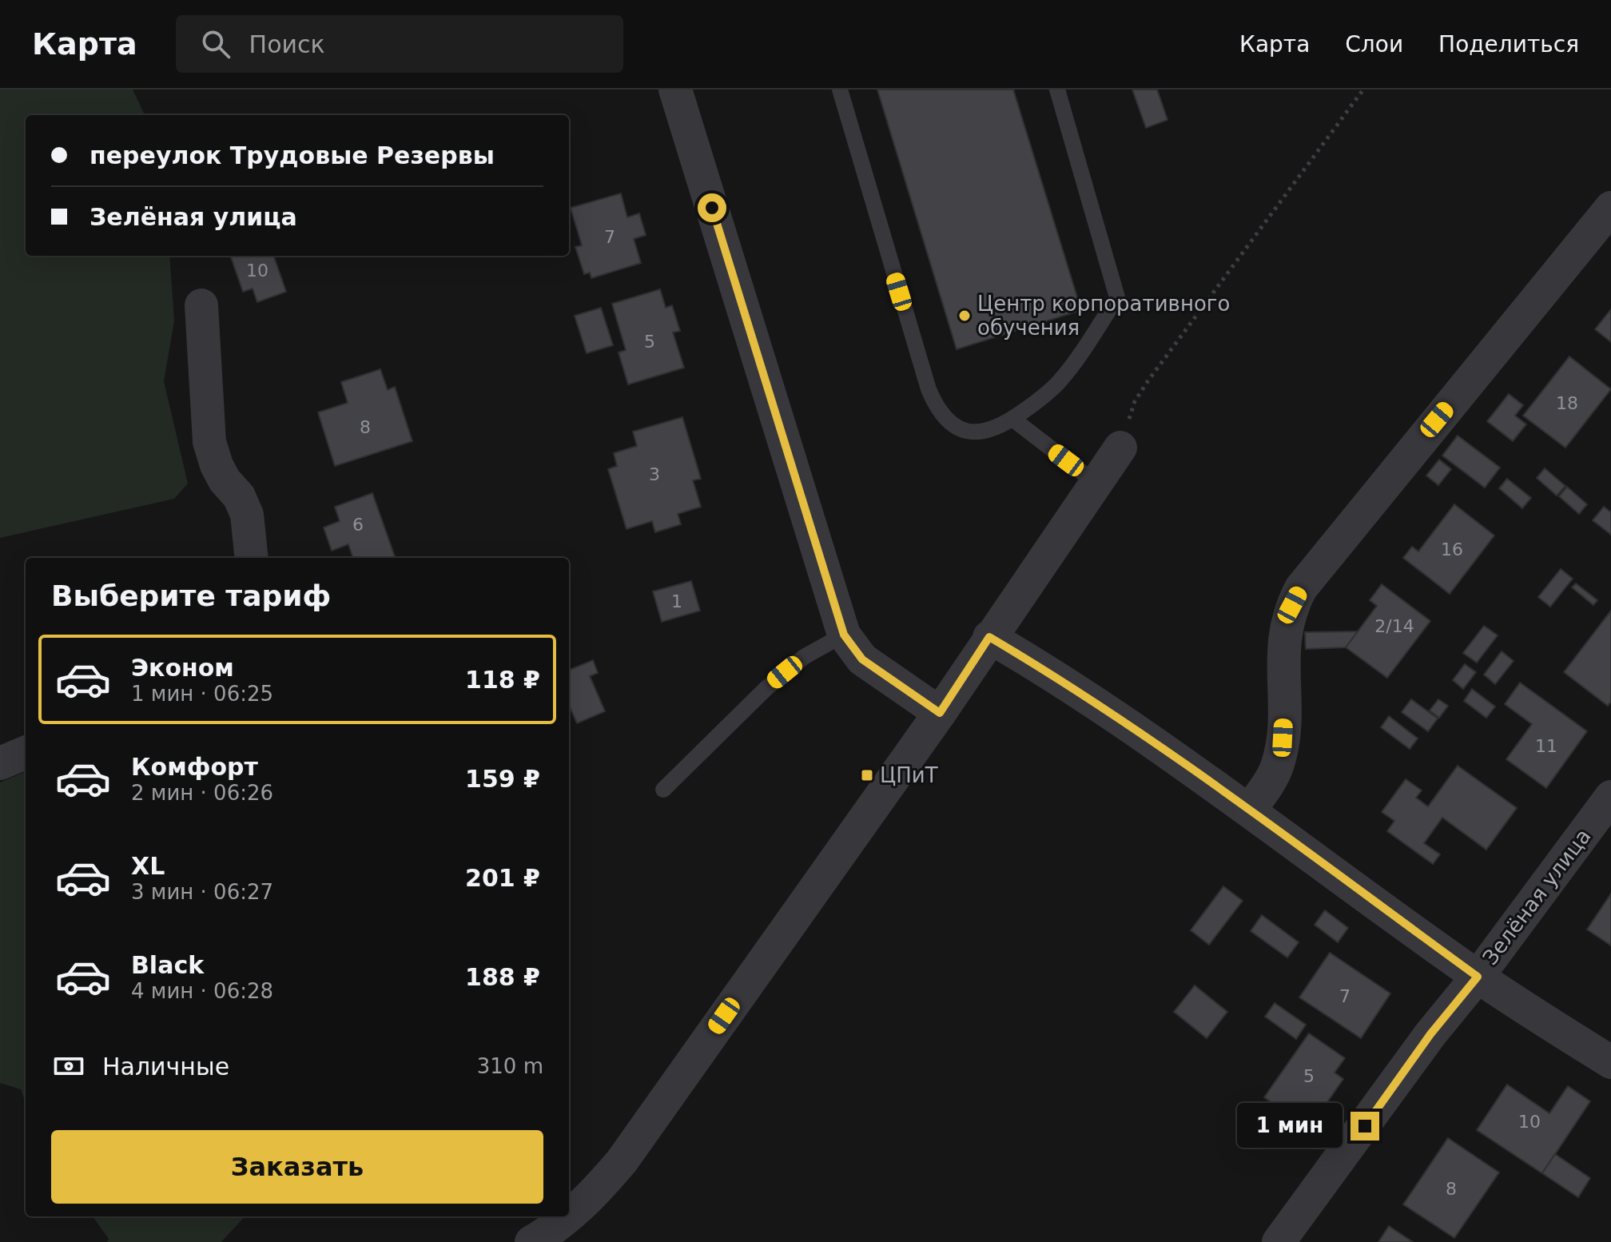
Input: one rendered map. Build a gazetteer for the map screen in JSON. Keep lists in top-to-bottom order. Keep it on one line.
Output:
{"streets":{"street":["Зелёная улица"]},"places":{"other":["Центр корпоративного обучения"],"transit":["ЦПиТ"]},"house_numbers":["7","10","5","18","8","3","6","16","1","2/14","11","7","5","10","8"],"page":{"header":"Карта","search":"Поиск","nav":["Карта","Слои","Поделиться"],"banner":["переулок Трудовые Резервы","Зелёная улица"],"heading":"Выберите тариф","list":[{"name":"Эконом","note":"1 мин · 06:25","value":"118 ₽"},{"name":"Комфорт","note":"2 мин · 06:26","value":"159 ₽"},{"name":"XL","note":"3 мин · 06:27","value":"201 ₽"},{"name":"Black","note":"4 мин · 06:28","value":"188 ₽"}],"pay":["Наличные","310 m"],"bubble":"1 мин","buttons":"Заказать"}}
